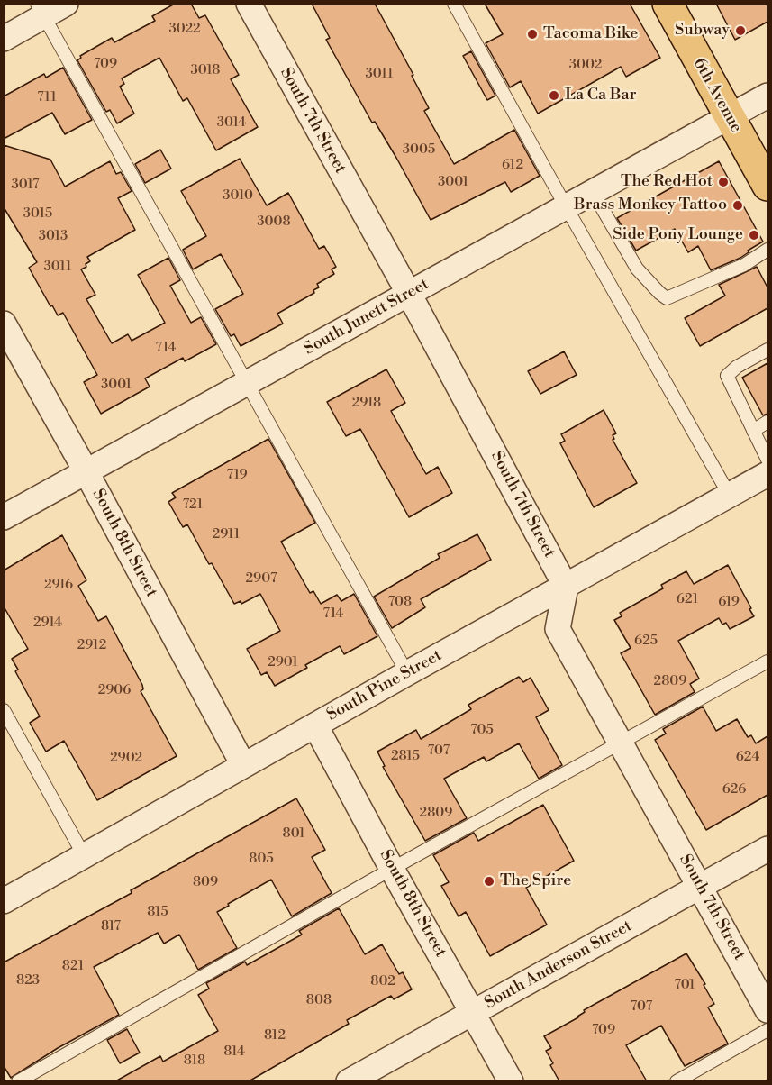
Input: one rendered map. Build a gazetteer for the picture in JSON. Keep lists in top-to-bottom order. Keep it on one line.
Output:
{"streets":{"main road":["6th Avenue"],"street":["South 7th Street","South Junett Street","South 8th Street","South Pine Street","South Anderson Street"]},"crossings":[["6th Avenue","South Junett Street"],["South 7th Street","South Junett Street"],["South 7th Street","South Pine Street"],["South 7th Street","South Anderson Street"],["South Junett Street","South 8th Street"],["South 8th Street","South Pine Street"],["South 8th Street","South Anderson Street"]],"places":["Subway","Tacoma Bike","La Ca Bar","The Red Hot","Brass Monkey Tattoo","Side Pony Lounge","The Spire"],"house_numbers":["3022","709","3002","3018","3011","711","3014","3005","612","3001","3017","3010","3015","3008","3013","3011","714","3001","2918","719","721","2911","2907","2916","621","708","619","714","2914","625","2912","2901","2809","2906","705","707","2815","624","2902","626","2809","801","805","809","815","817","821","823","802","701","808","707","709","812","814","818"]}
